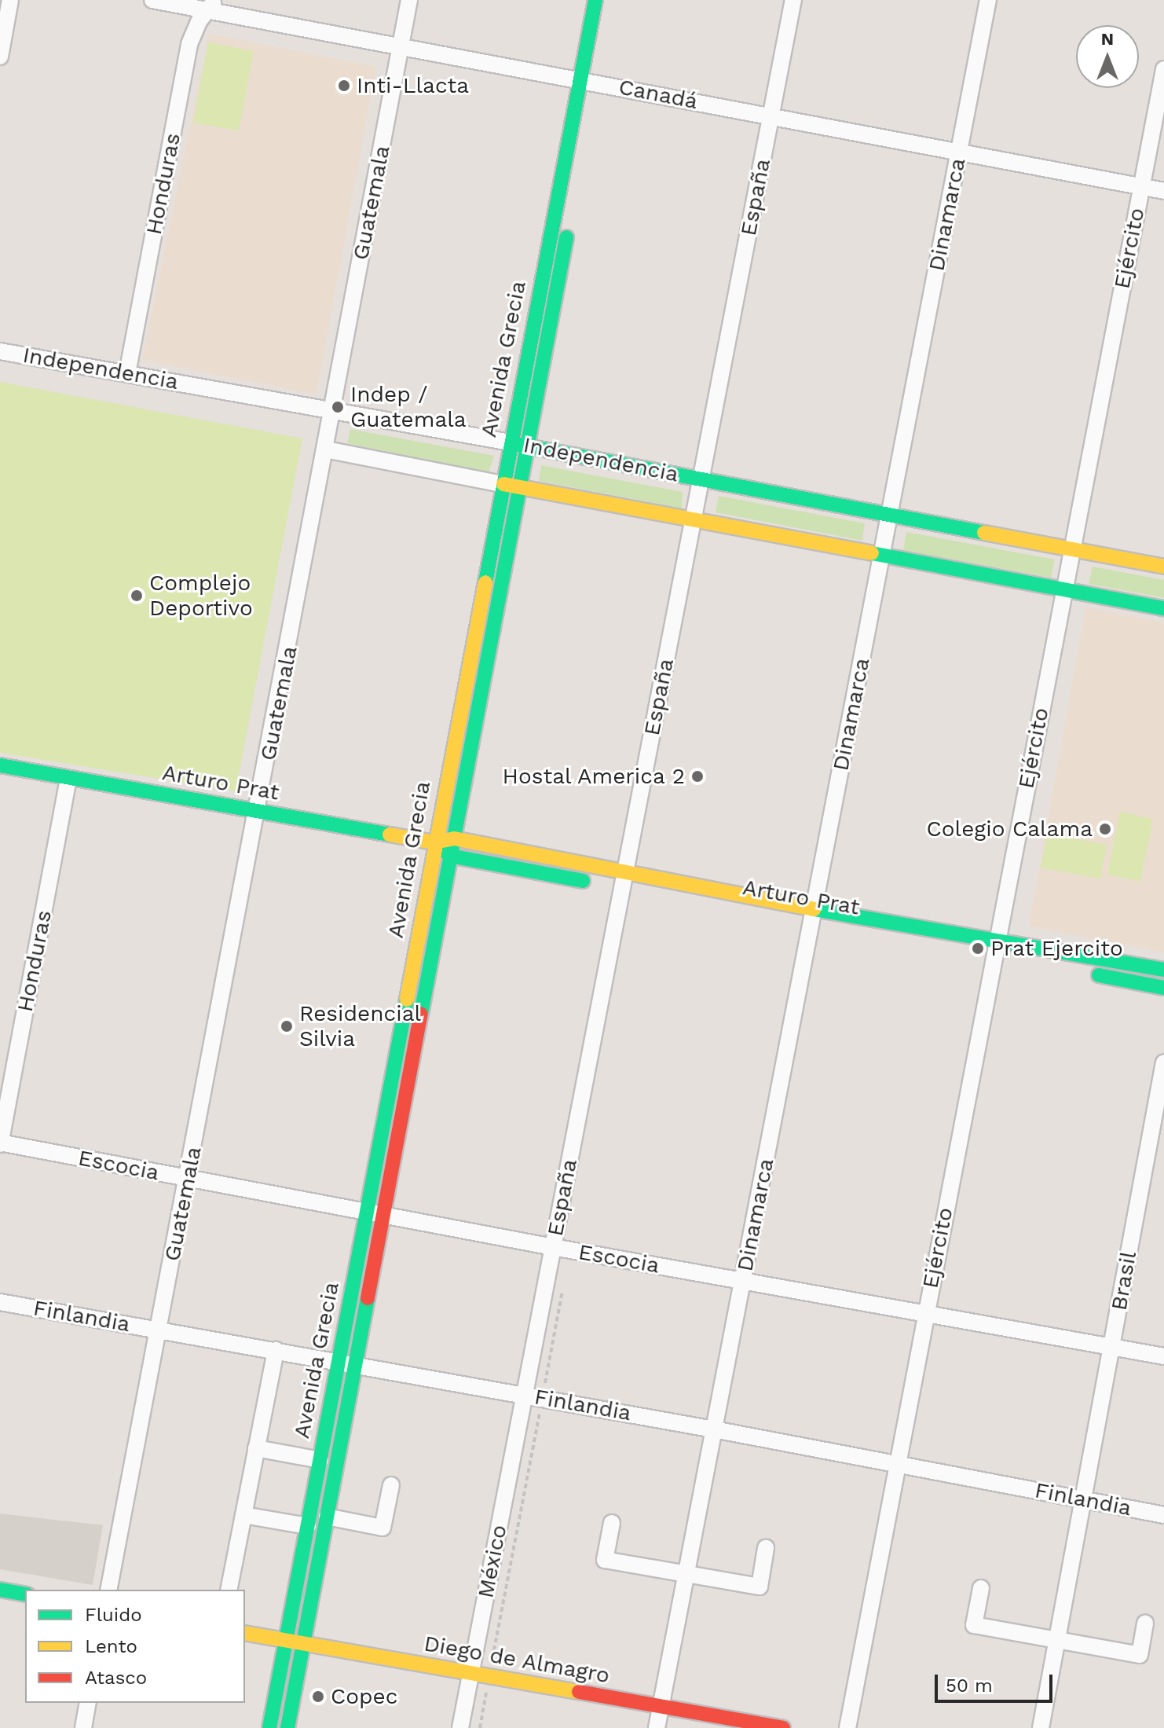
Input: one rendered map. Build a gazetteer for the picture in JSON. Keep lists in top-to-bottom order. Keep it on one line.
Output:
{"streets":{"main road":["Avenida Grecia","Independencia","Arturo Prat","Diego de Almagro"],"street":["Canadá","Honduras","España","Guatemala","Dinamarca","Ejército","Escocia","Brasil","Finlandia","México"]},"crossings":[["Canadá","Honduras"],["Canadá","España"],["Canadá","Guatemala"],["Canadá","Dinamarca"],["Canadá","Ejército"],["Canadá","Avenida Grecia"],["Honduras","Independencia"],["Honduras","Arturo Prat"],["Honduras","Escocia"],["España","Independencia"],["España","Arturo Prat"],["España","Escocia"],["España","Finlandia"],["España","México"],["Guatemala","Independencia"],["Guatemala","Arturo Prat"],["Guatemala","Escocia"],["Guatemala","Finlandia"],["Dinamarca","Independencia"],["Dinamarca","Arturo Prat"],["Dinamarca","Escocia"],["Dinamarca","Finlandia"],["Dinamarca","Diego de Almagro"],["Ejército","Independencia"],["Ejército","Arturo Prat"],["Ejército","Escocia"],["Ejército","Finlandia"],["Avenida Grecia","Independencia"],["Avenida Grecia","Arturo Prat"],["Avenida Grecia","Escocia"],["Avenida Grecia","Finlandia"],["Avenida Grecia","Diego de Almagro"],["Escocia","Brasil"],["Brasil","Finlandia"],["Finlandia","México"],["México","Diego de Almagro"]],"places":["Inti-Llacta","Indep / Guatemala","Complejo Deportivo","Hostal America 2","Colegio Calama","Prat Ejercito","Residencial Silvia","Copec"],"legend":["Fluido","Lento","Atasco"],"scale_bar":"50 m","north":"top"}
